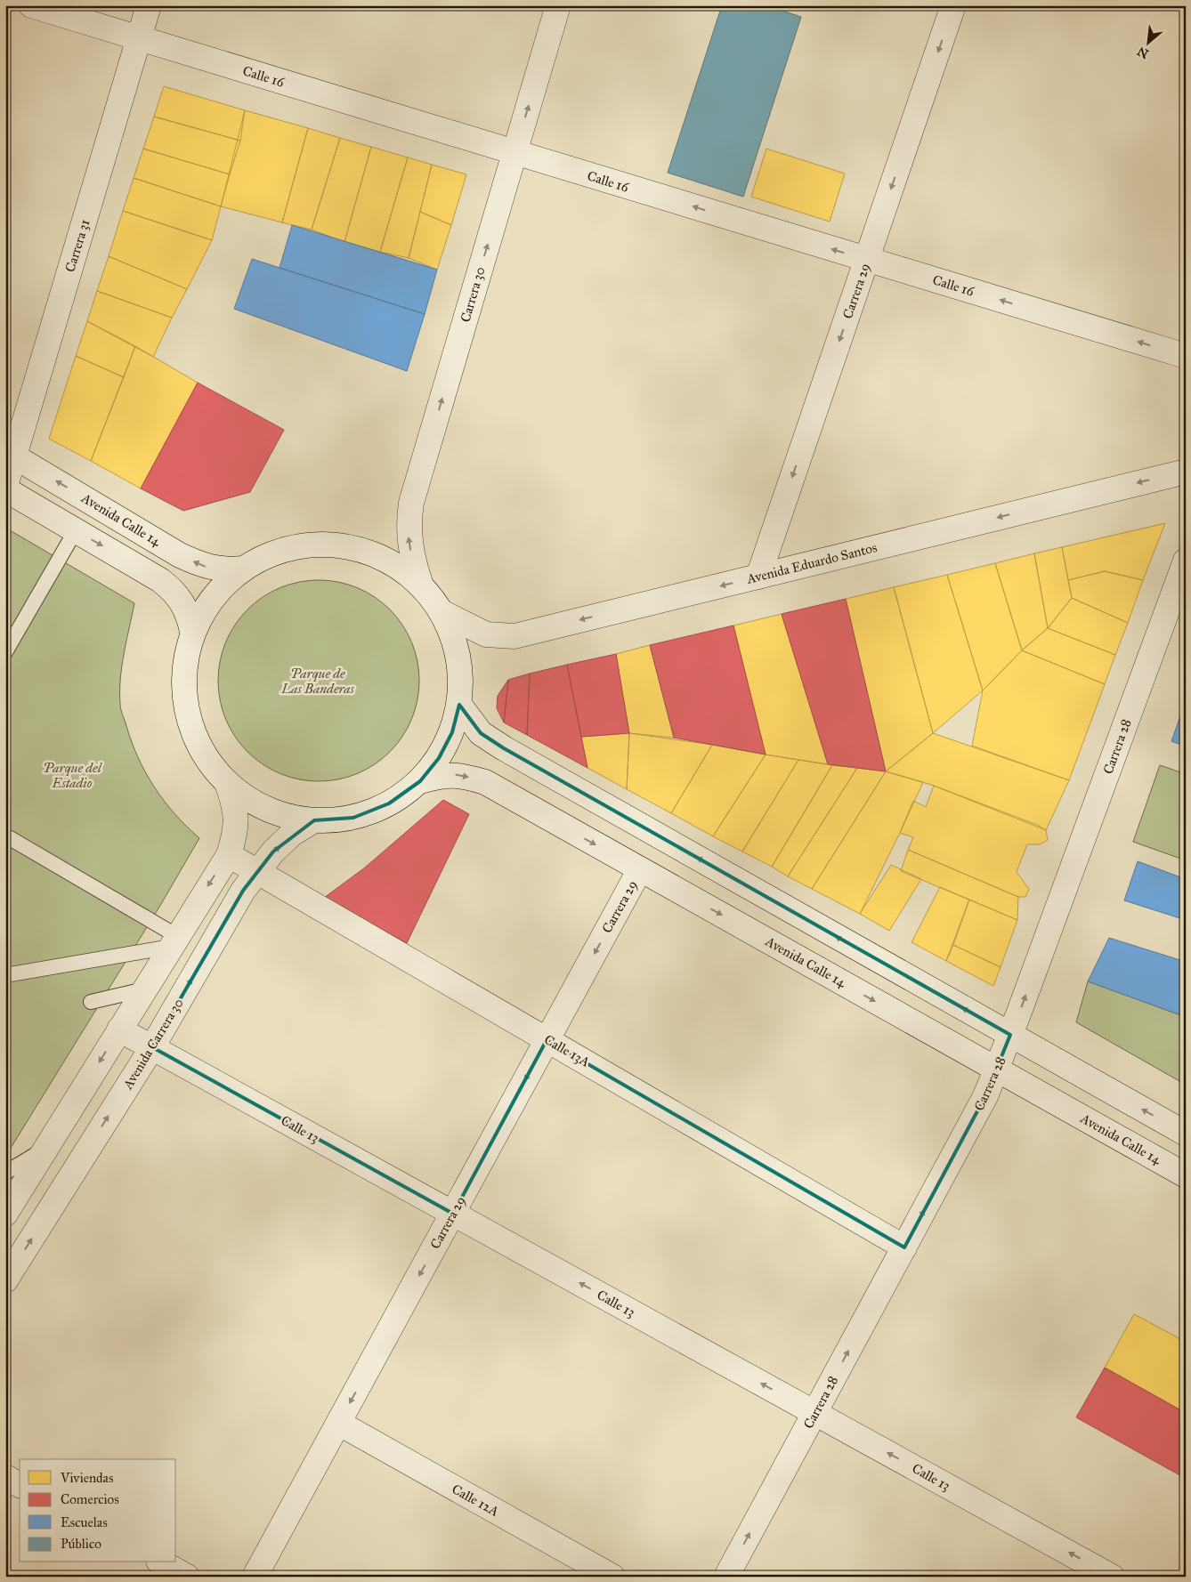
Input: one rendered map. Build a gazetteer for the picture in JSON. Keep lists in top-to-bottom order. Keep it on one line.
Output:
{"streets":{"street":["Calle 16","Carrera 31","Carrera 29","Carrera 30","Avenida Calle 14","Avenida Eduardo Santos","Carrera 28","Avenida Carrera 30","Calle 13A","Calle 13","Calle 12A"]},"crossings":[["Calle 16","Carrera 31"],["Calle 16","Carrera 29"],["Calle 16","Carrera 30"],["Carrera 31","Avenida Calle 14"],["Carrera 29","Avenida Calle 14"],["Carrera 29","Avenida Eduardo Santos"],["Carrera 29","Calle 13A"],["Carrera 29","Calle 13"],["Carrera 29","Calle 12A"],["Avenida Calle 14","Carrera 28"],["Carrera 28","Calle 13A"],["Carrera 28","Calle 13"],["Avenida Carrera 30","Calle 13A"],["Avenida Carrera 30","Calle 13"]],"one_way":["Calle 16","Carrera 29","Carrera 30","Avenida Eduardo Santos","Carrera 28","Calle 13"],"parks":["Parque de Las Banderas","Parque del Estadio"],"legend":["Viviendas","Comercios","Escuelas","Público"],"north":"bottom left"}
